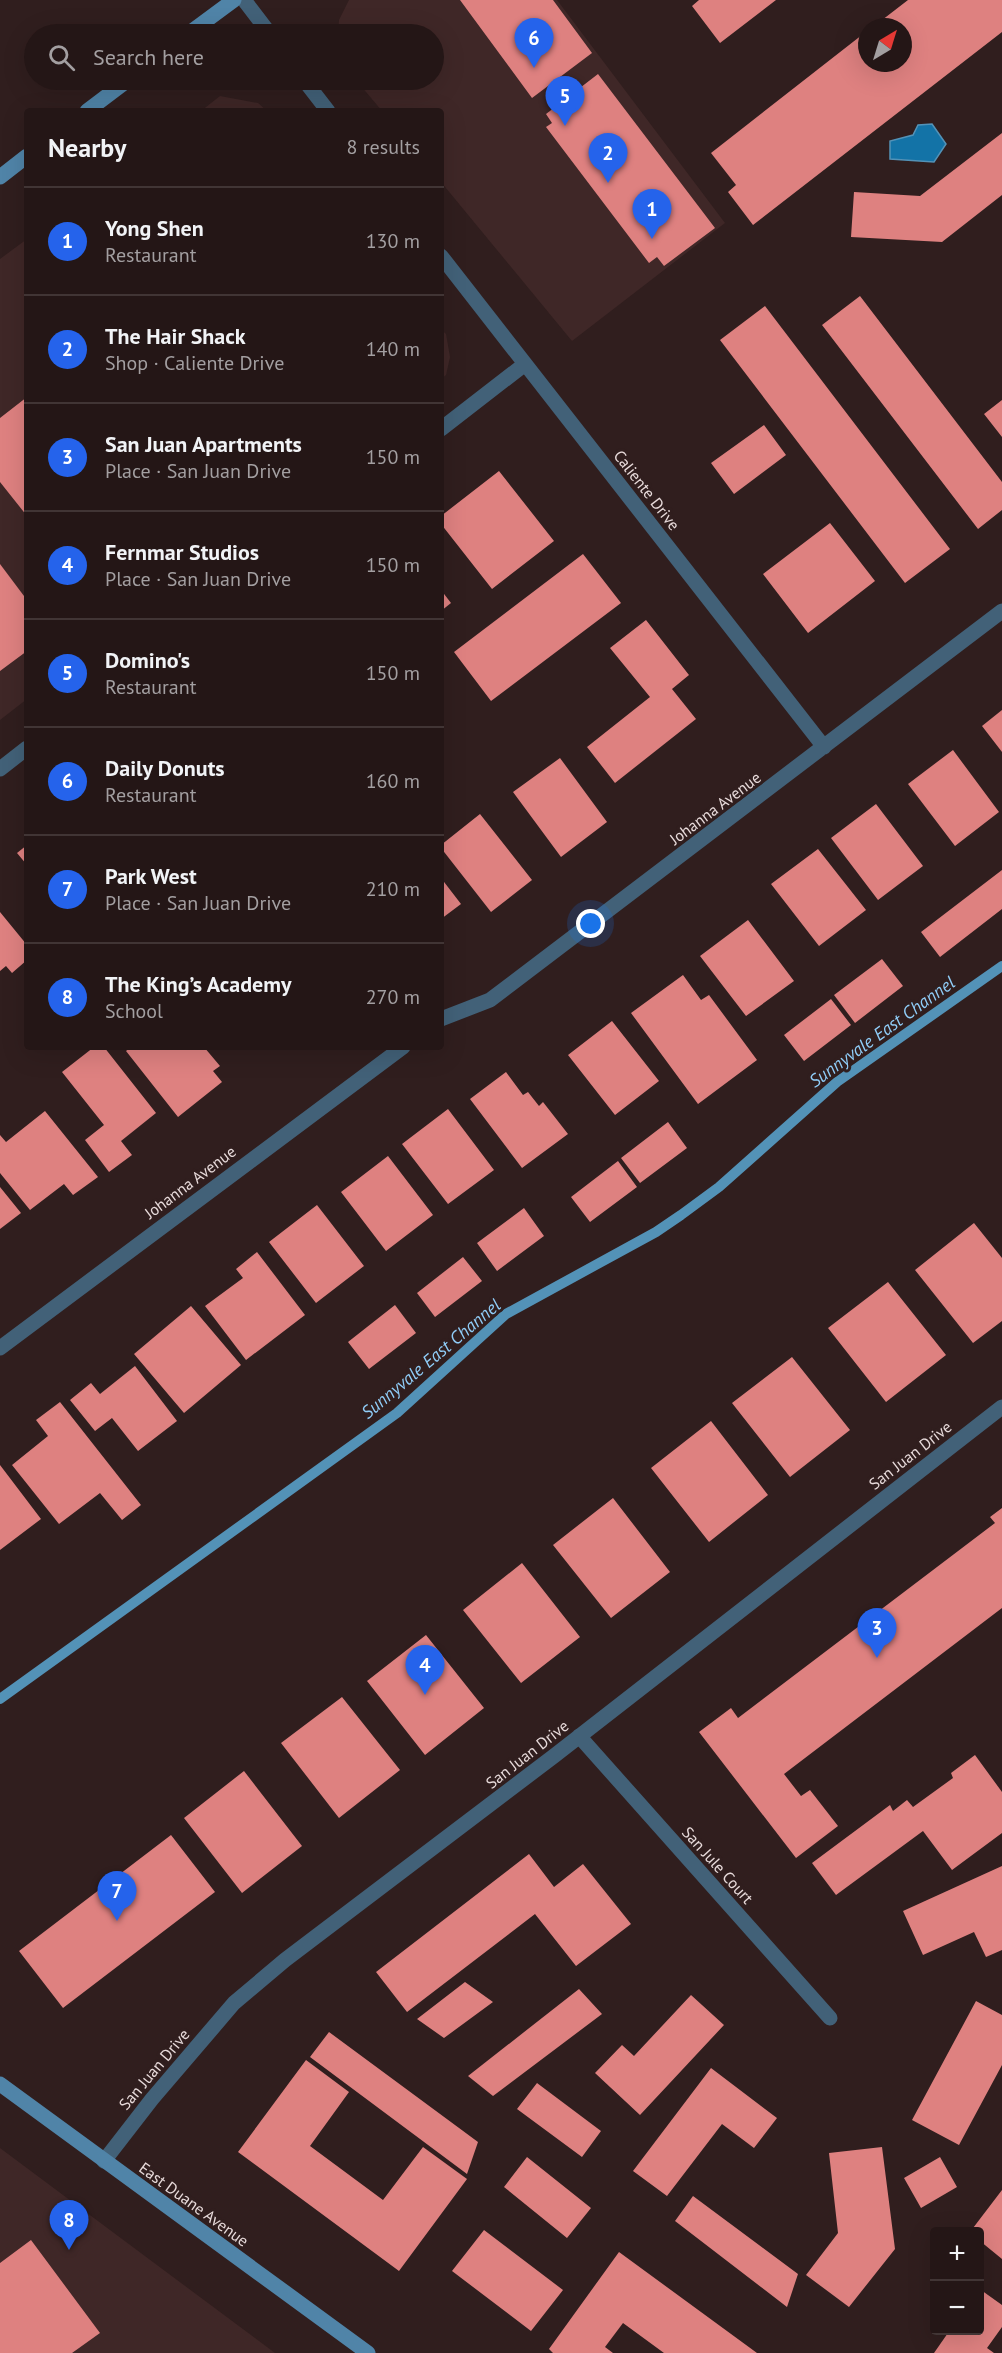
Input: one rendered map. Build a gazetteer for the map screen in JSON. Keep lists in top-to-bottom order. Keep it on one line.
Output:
{"streets":{"main road":["East Duane Avenue"],"street":["Caliente Drive","Johanna Avenue","San Juan Drive","San Jule Court"]},"crossings":[["Caliente Drive","Johanna Avenue"],["San Juan Drive","San Jule Court"],["San Juan Drive","East Duane Avenue"]],"water":["Sunnyvale East Channel"],"north":"top right","page":{"pins":["6","5","2","1","3","4","7","8"],"search":"Search here","heading":["Nearby","8 results"],"list":[{"mark":"1","name":"Yong Shen","note":"Restaurant","value":"130 m"},{"mark":"2","name":"The Hair Shack","note":"Shop · Caliente Drive","value":"140 m"},{"mark":"3","name":"San Juan Apartments","note":"Place · San Juan Drive","value":"150 m"},{"mark":"4","name":"Fernmar Studios","note":"Place · San Juan Drive","value":"150 m"},{"mark":"5","name":"Domino's","note":"Restaurant","value":"150 m"},{"mark":"6","name":"Daily Donuts","note":"Restaurant","value":"160 m"},{"mark":"7","name":"Park West","note":"Place · San Juan Drive","value":"210 m"},{"mark":"8","name":"The King’s Academy","note":"School","value":"270 m"}],"map_buttons":["+","−"]}}
